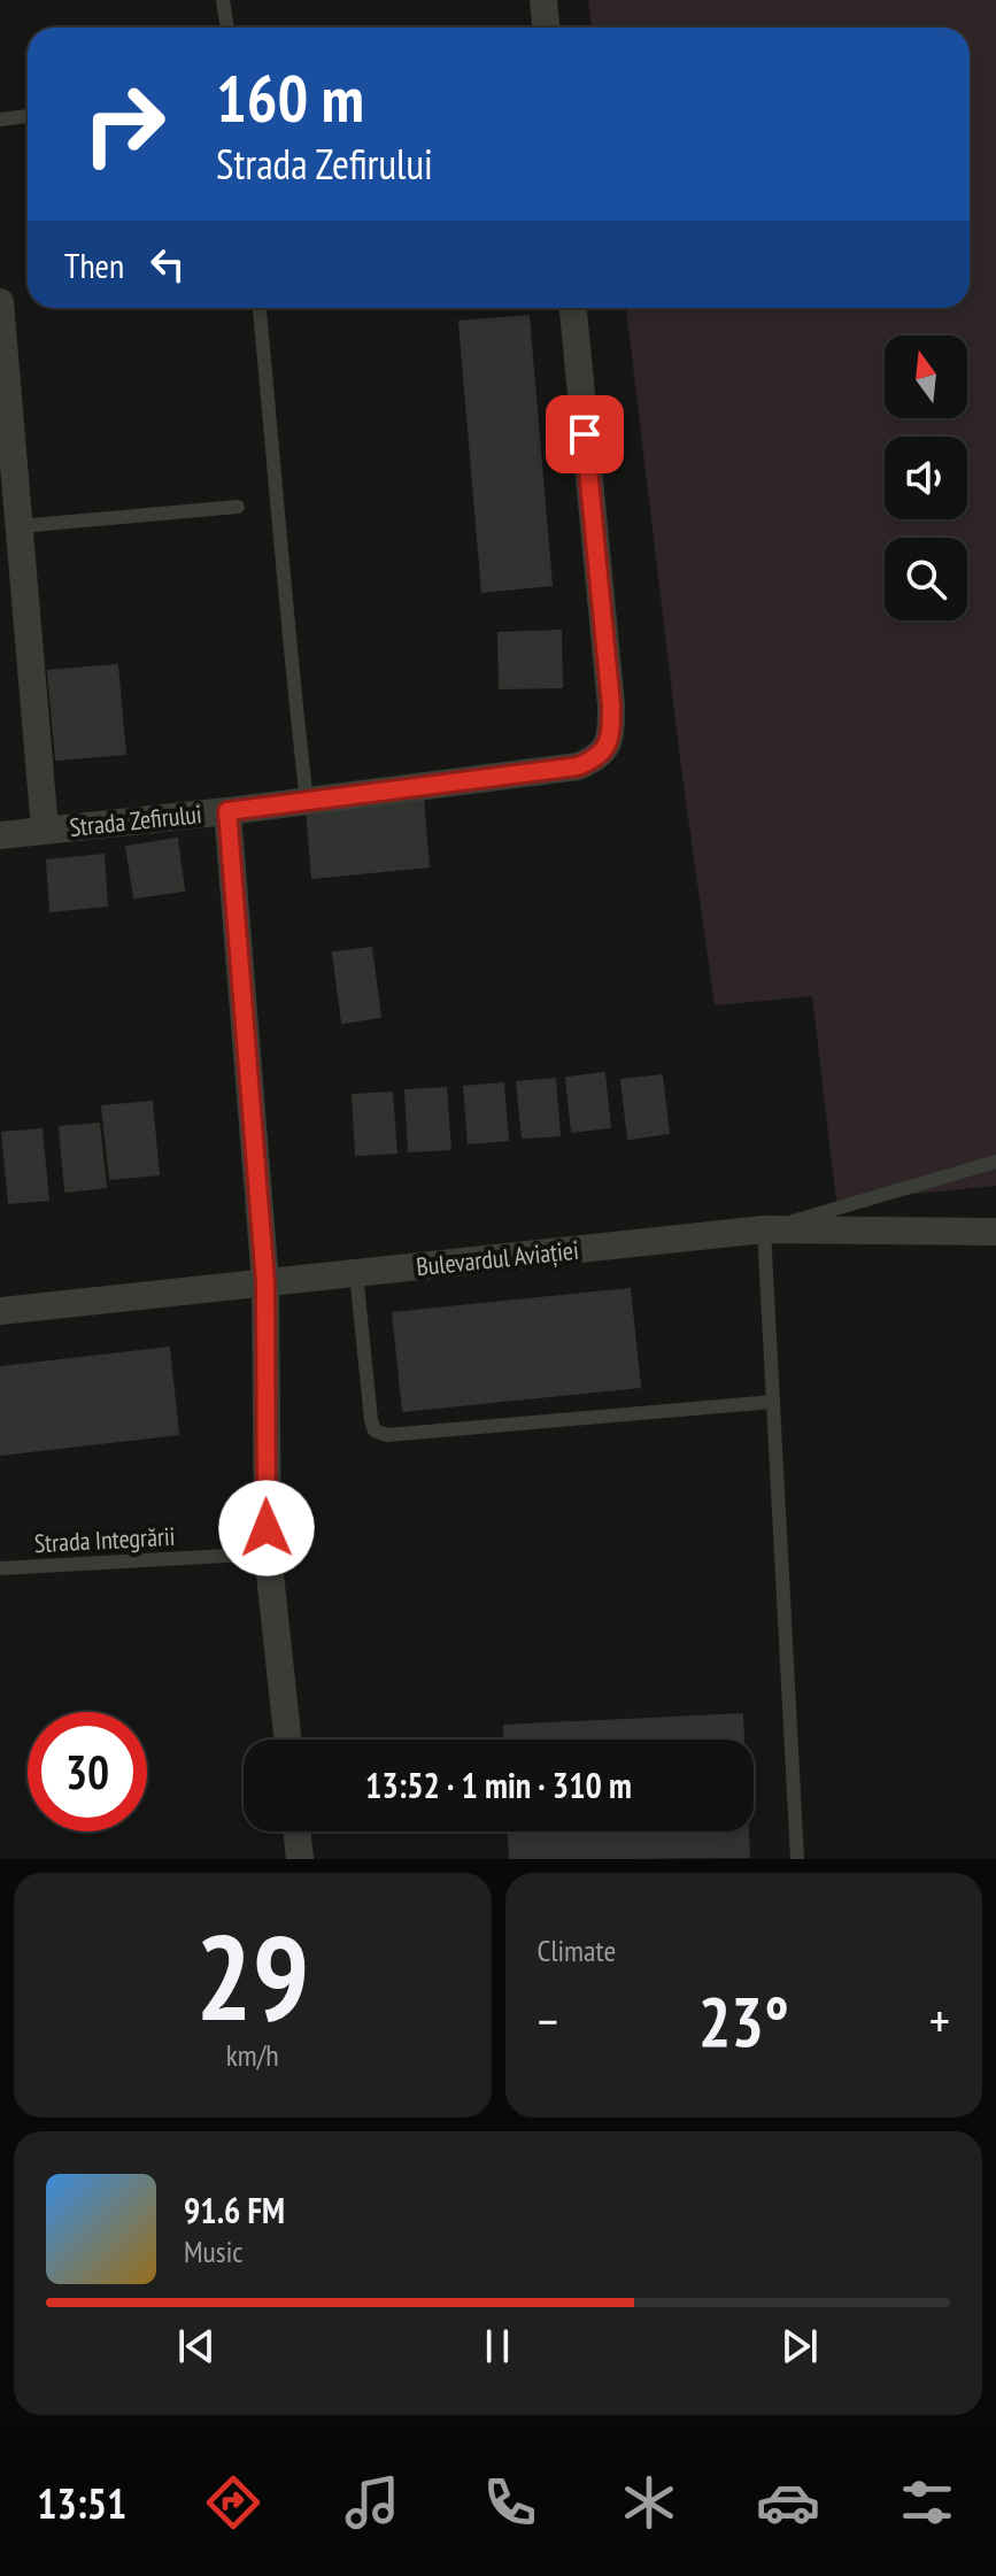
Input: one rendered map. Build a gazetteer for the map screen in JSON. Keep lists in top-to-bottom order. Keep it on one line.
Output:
{"streets":{"street":["Strada Zefirului","Bulevardul Aviației"],"lane":["Strada Integrării"]},"north":"top","page":{"turn":["160 m","Strada Zefirului"],"then":"Then","limit":"30","trip":"13:52 · 1 min · 310 m","tile":[["29","km/h"],"Climate"],"heat":["−","23°","+"],"song":["91.6 FM","Music"],"tabs":"13:51"}}
